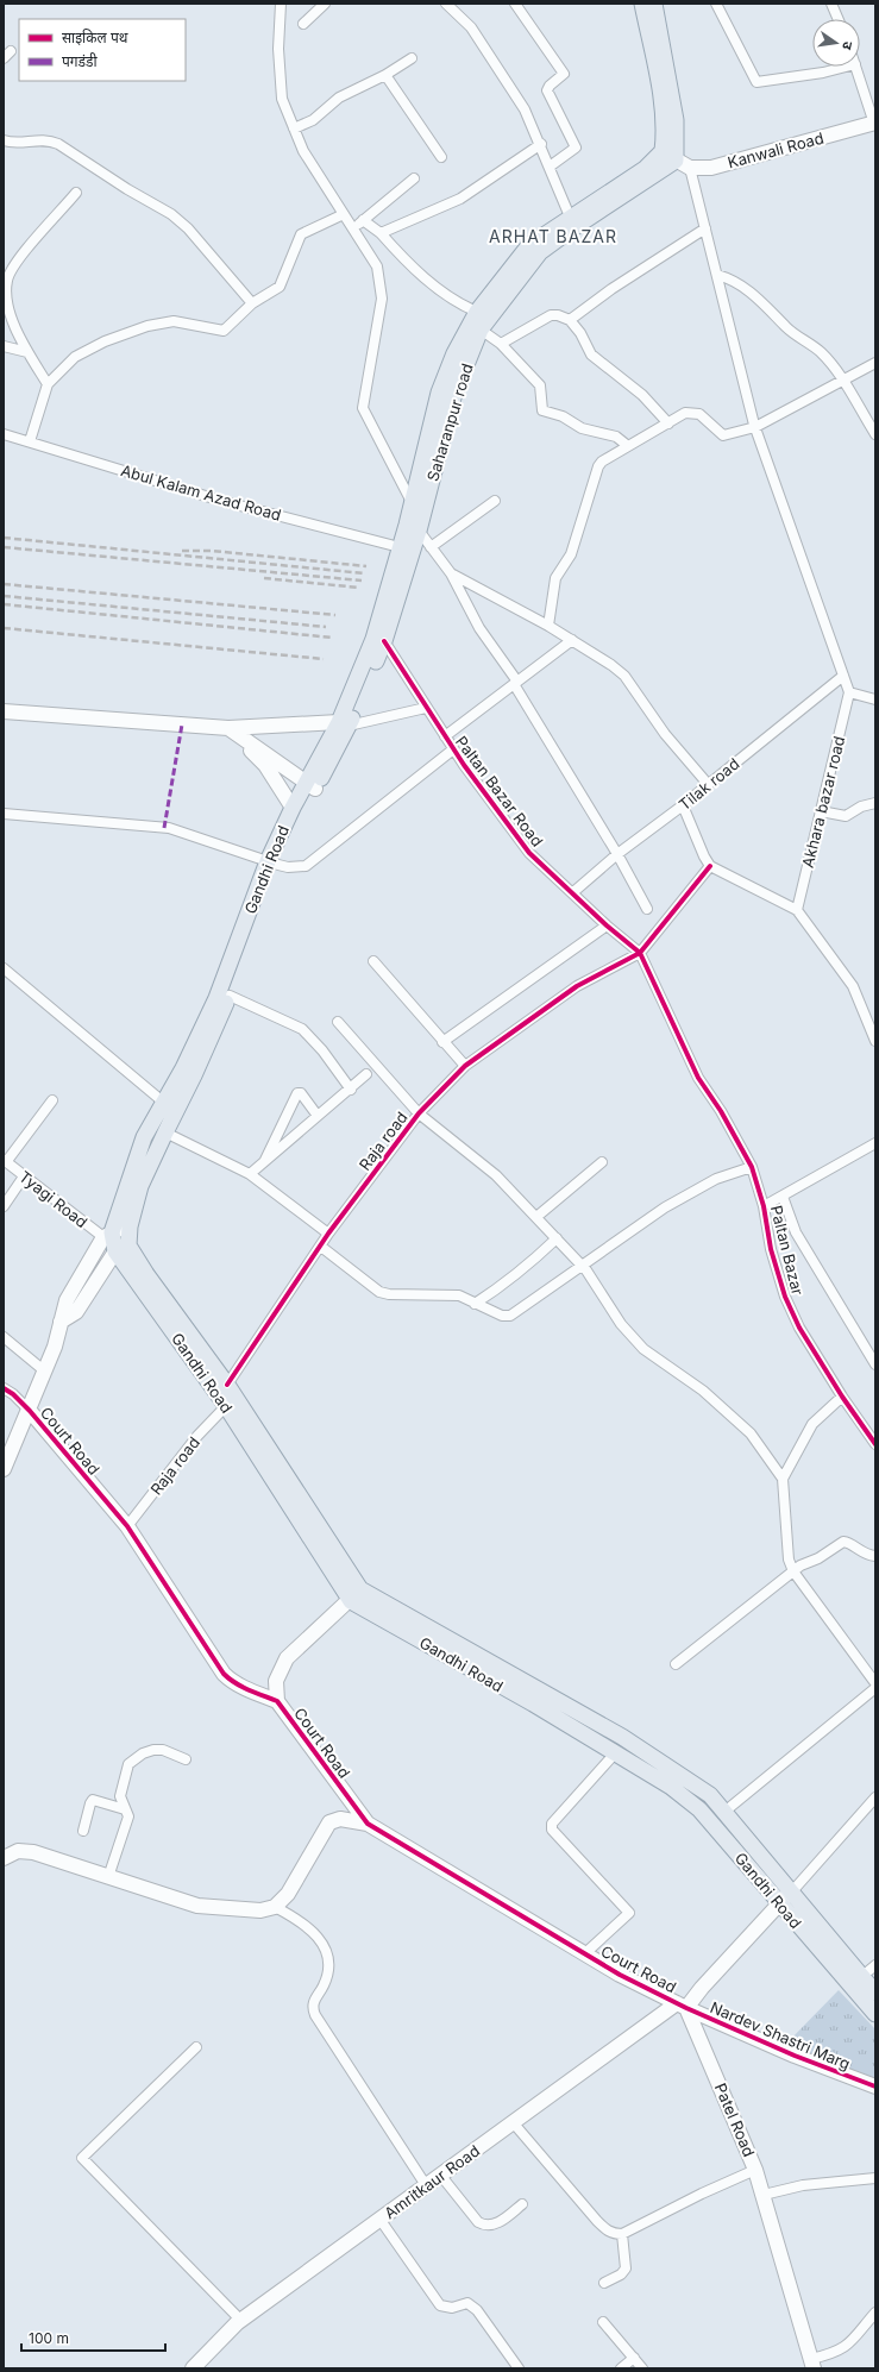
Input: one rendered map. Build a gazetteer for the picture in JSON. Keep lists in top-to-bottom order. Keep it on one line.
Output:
{"streets":{"main road":["Saharanpur road","Gandhi Road"],"street":["Kanwali Road","Abul Kalam Azad Road","Tilak road","Paltan Bazar Road","Akhara bazar road","Raja road","Tyagi Road","Paltan Bazar","Court Road","Nardev Shastri Marg","Patel Road","Amritkaur Road"]},"crossings":[["Kanwali Road","Saharanpur road"],["Saharanpur road","Gandhi Road"],["Abul Kalam Azad Road","Gandhi Road"],["Tilak road","Paltan Bazar Road"],["Paltan Bazar Road","Gandhi Road"],["Paltan Bazar Road","Raja road"],["Paltan Bazar Road","Paltan Bazar"],["Gandhi Road","Raja road"],["Gandhi Road","Tyagi Road"],["Raja road","Paltan Bazar"],["Raja road","Court Road"],["Court Road","Nardev Shastri Marg"],["Court Road","Patel Road"],["Court Road","Amritkaur Road"],["Nardev Shastri Marg","Patel Road"],["Nardev Shastri Marg","Amritkaur Road"],["Patel Road","Amritkaur Road"]],"districts":["ARHAT BAZAR"],"legend":["साइकिल पथ","पगडंडी"],"scale_bar":"100 m","north":"right"}
